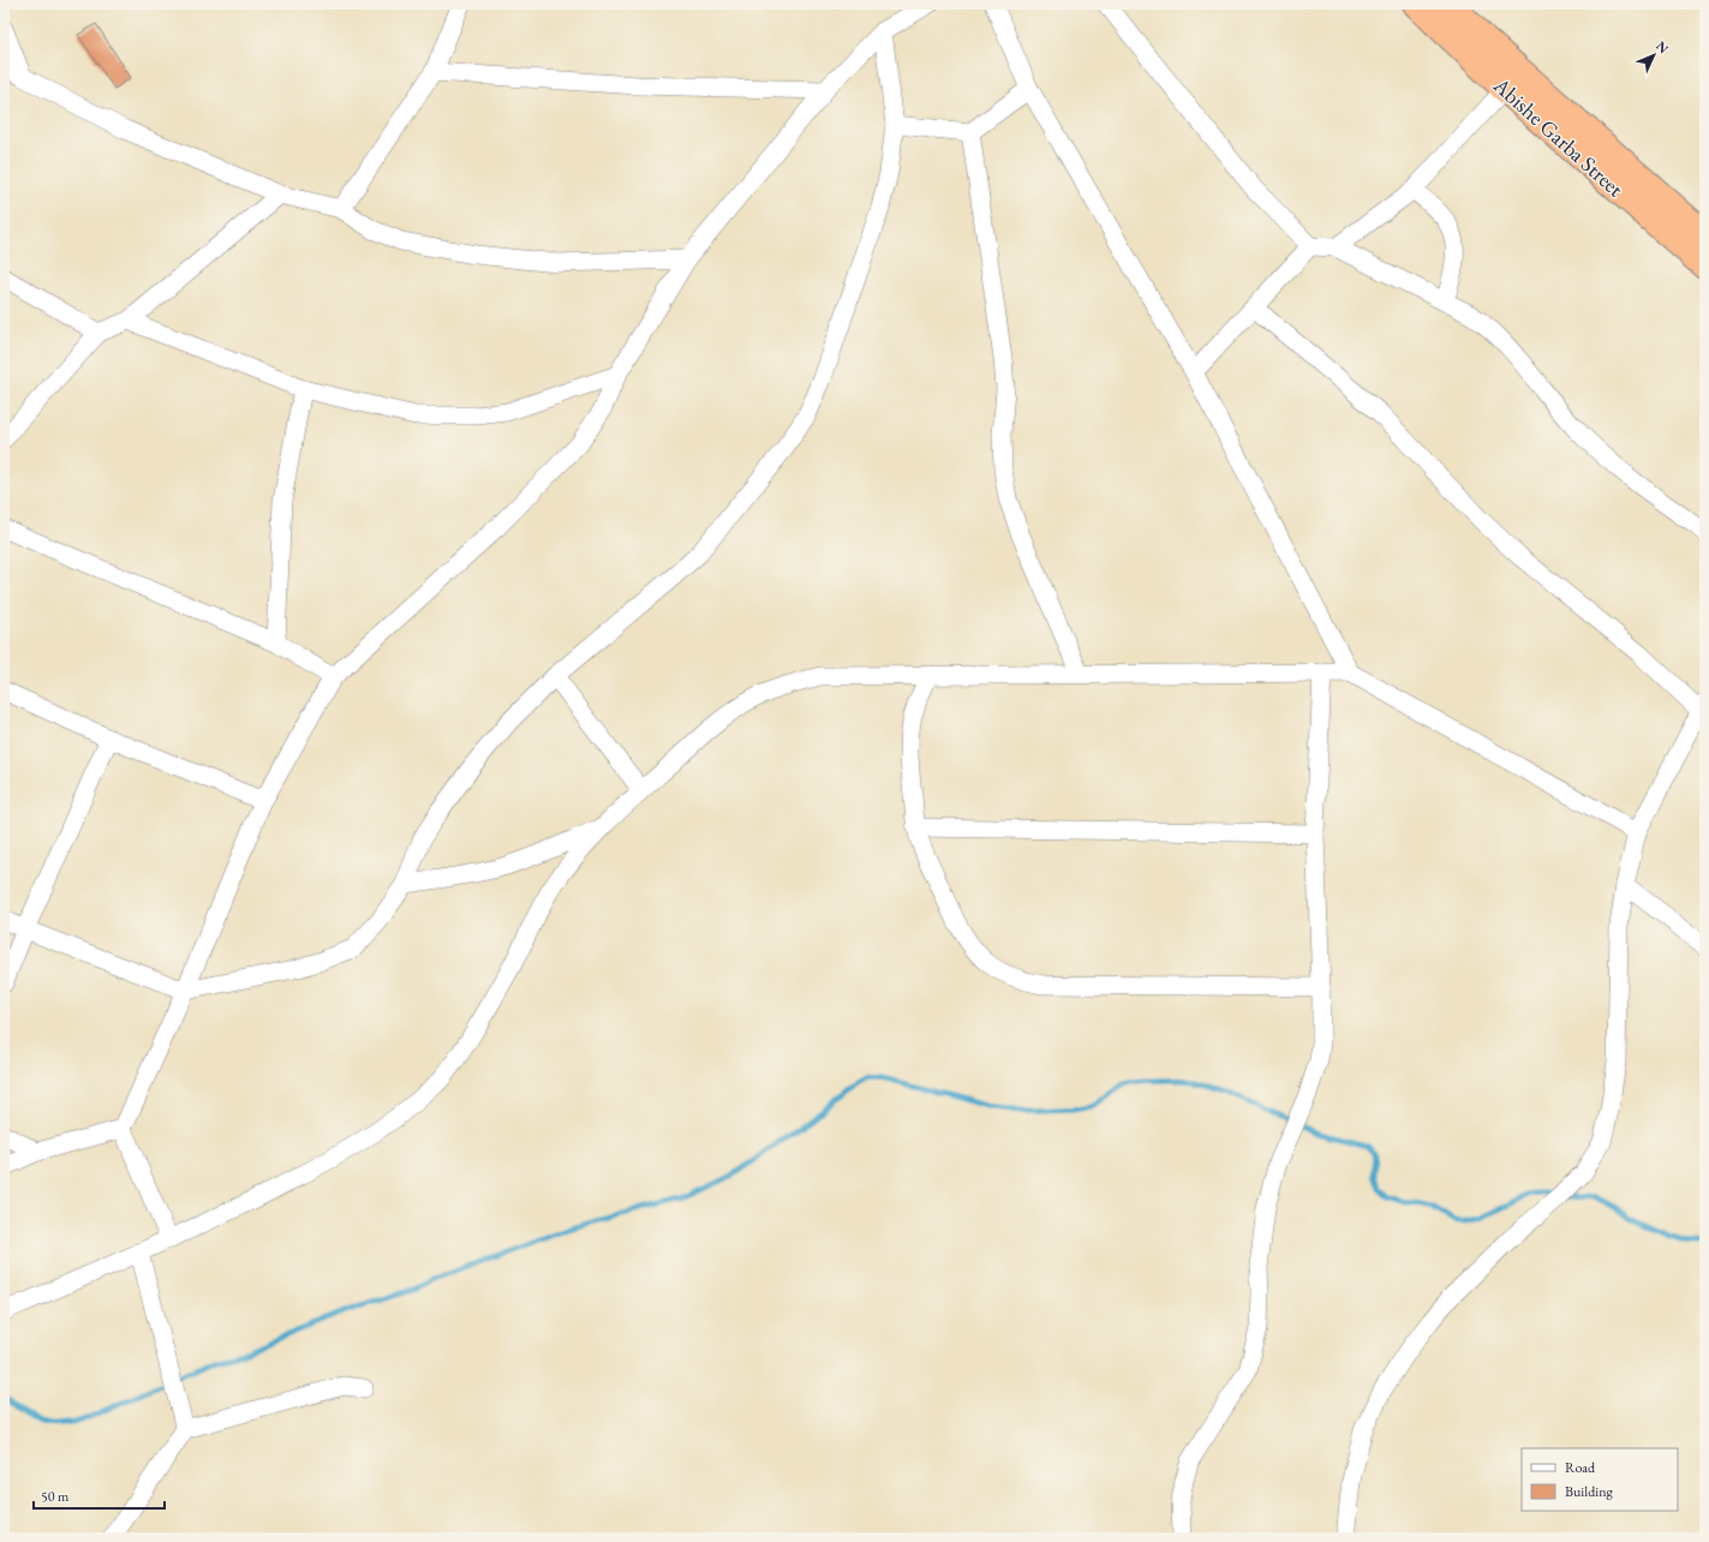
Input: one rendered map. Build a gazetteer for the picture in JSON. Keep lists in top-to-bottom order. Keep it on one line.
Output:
{"streets":{"highway":["Abishe Garba Street"]},"legend":["Road","Building"],"scale_bar":"50 m","north":"top right"}
